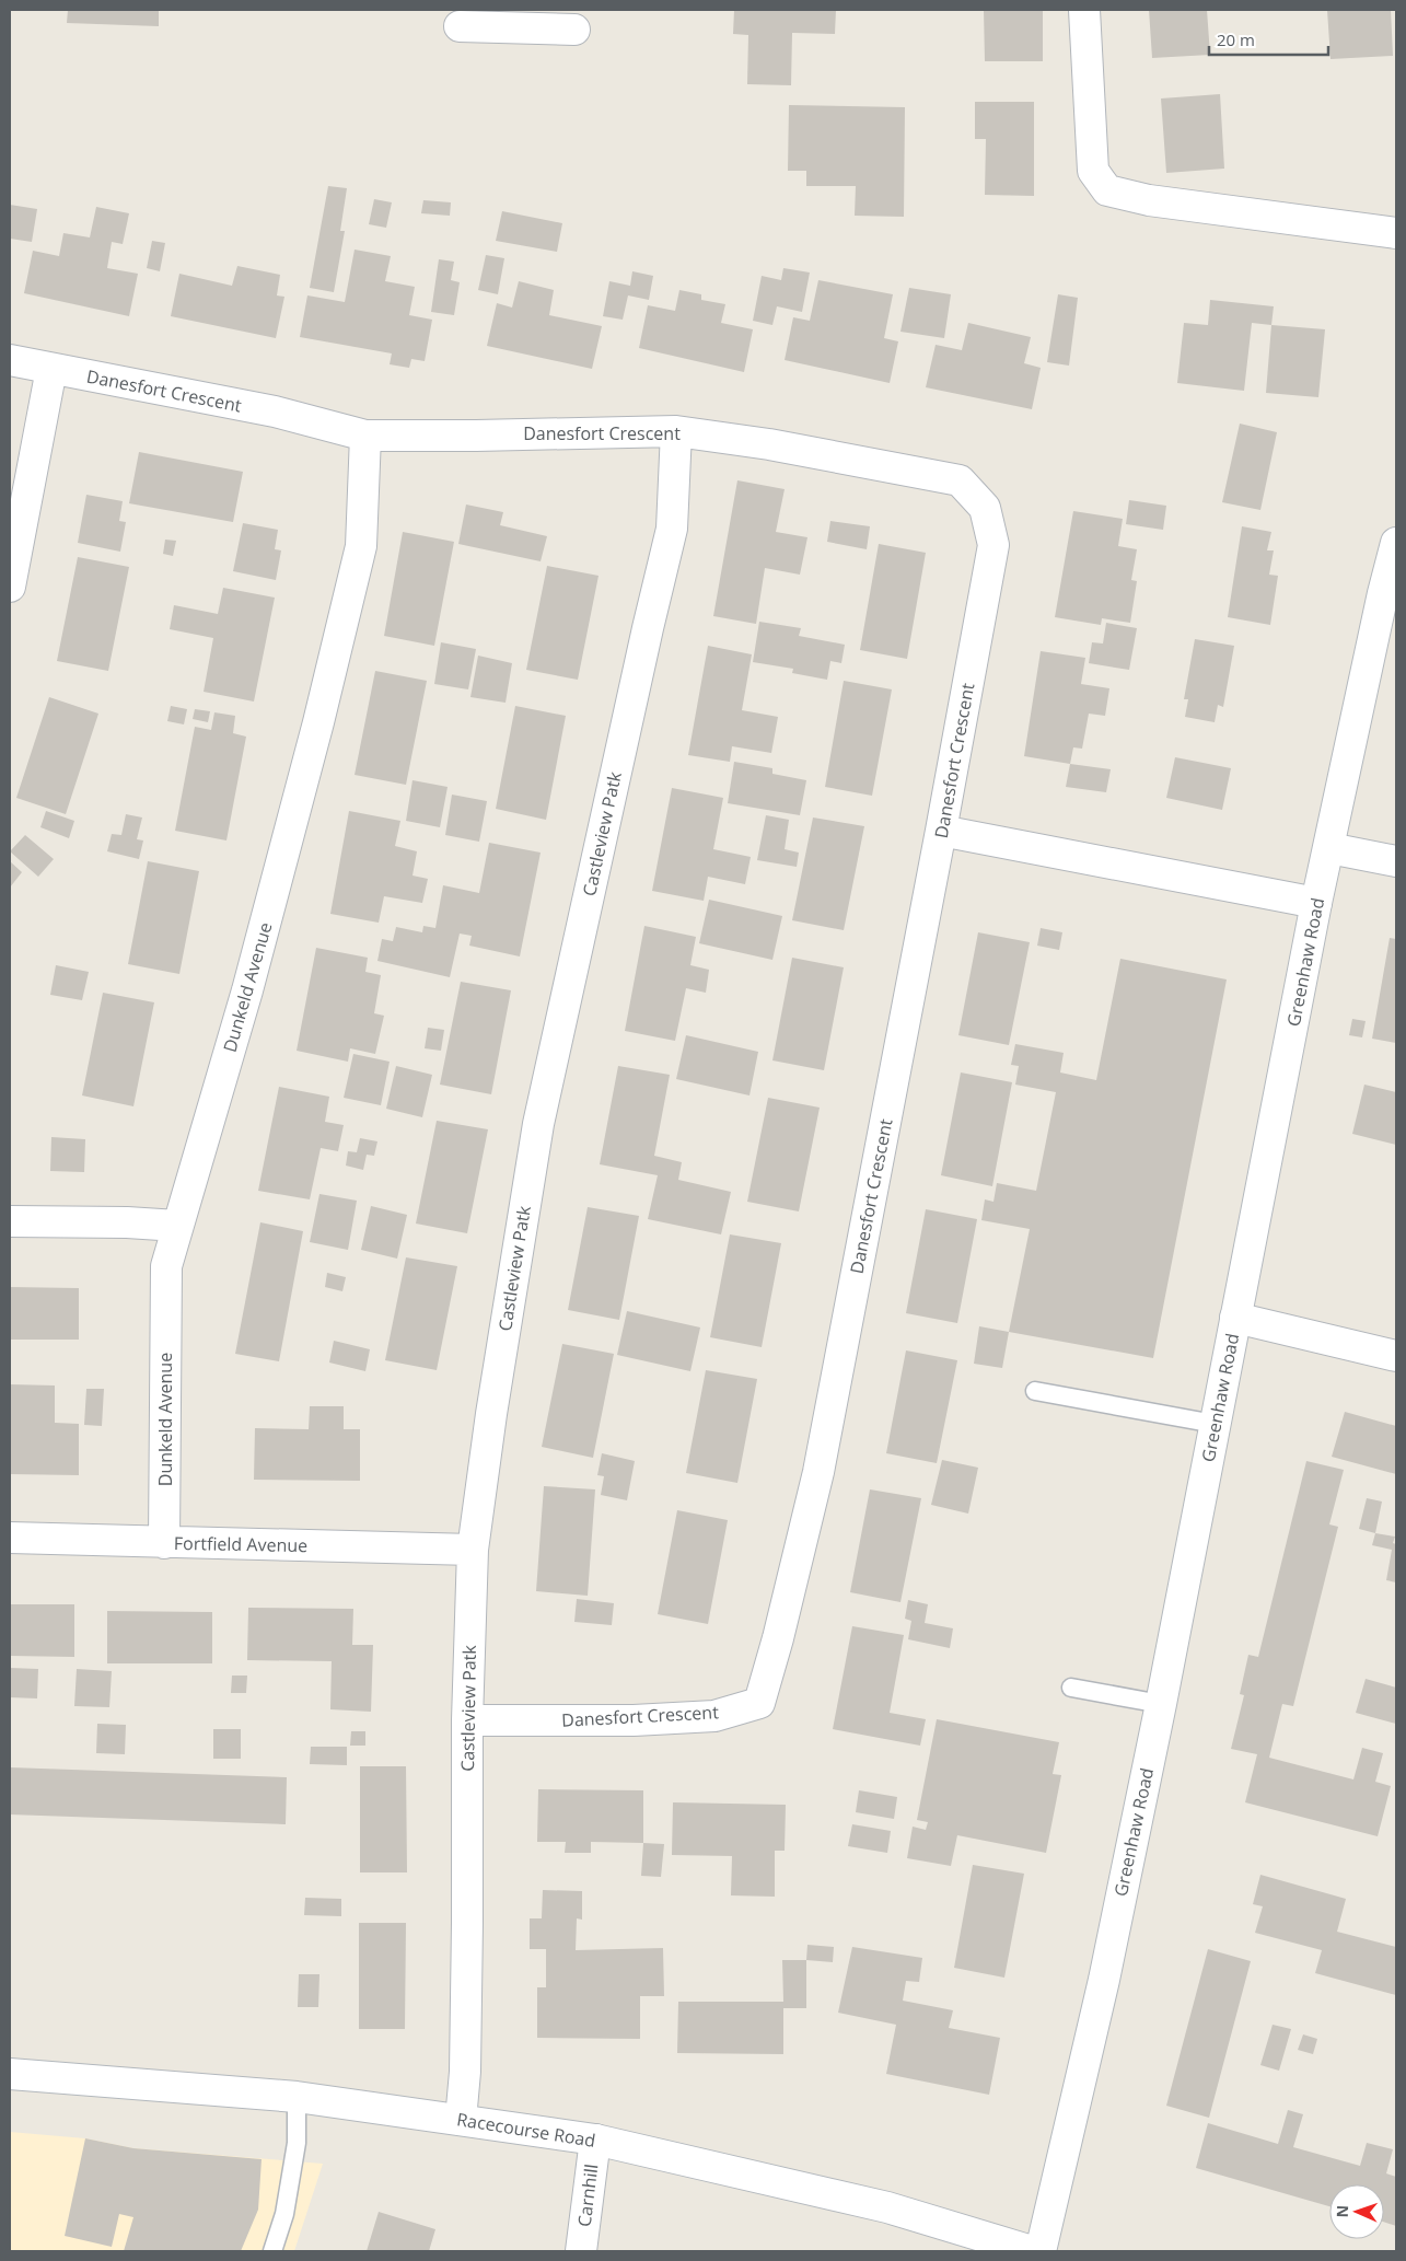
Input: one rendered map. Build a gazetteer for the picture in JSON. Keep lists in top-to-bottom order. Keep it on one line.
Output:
{"streets":{"street":["Danesfort Crescent","Castleview Patk","Greenhaw Road","Dunkeld Avenue","Fortfield Avenue","Racecourse Road","Carnhill"]},"crossings":[["Danesfort Crescent","Castleview Patk"],["Danesfort Crescent","Dunkeld Avenue"],["Castleview Patk","Fortfield Avenue"],["Castleview Patk","Racecourse Road"],["Dunkeld Avenue","Fortfield Avenue"],["Racecourse Road","Carnhill"]],"scale_bar":"20 m","north":"left"}
